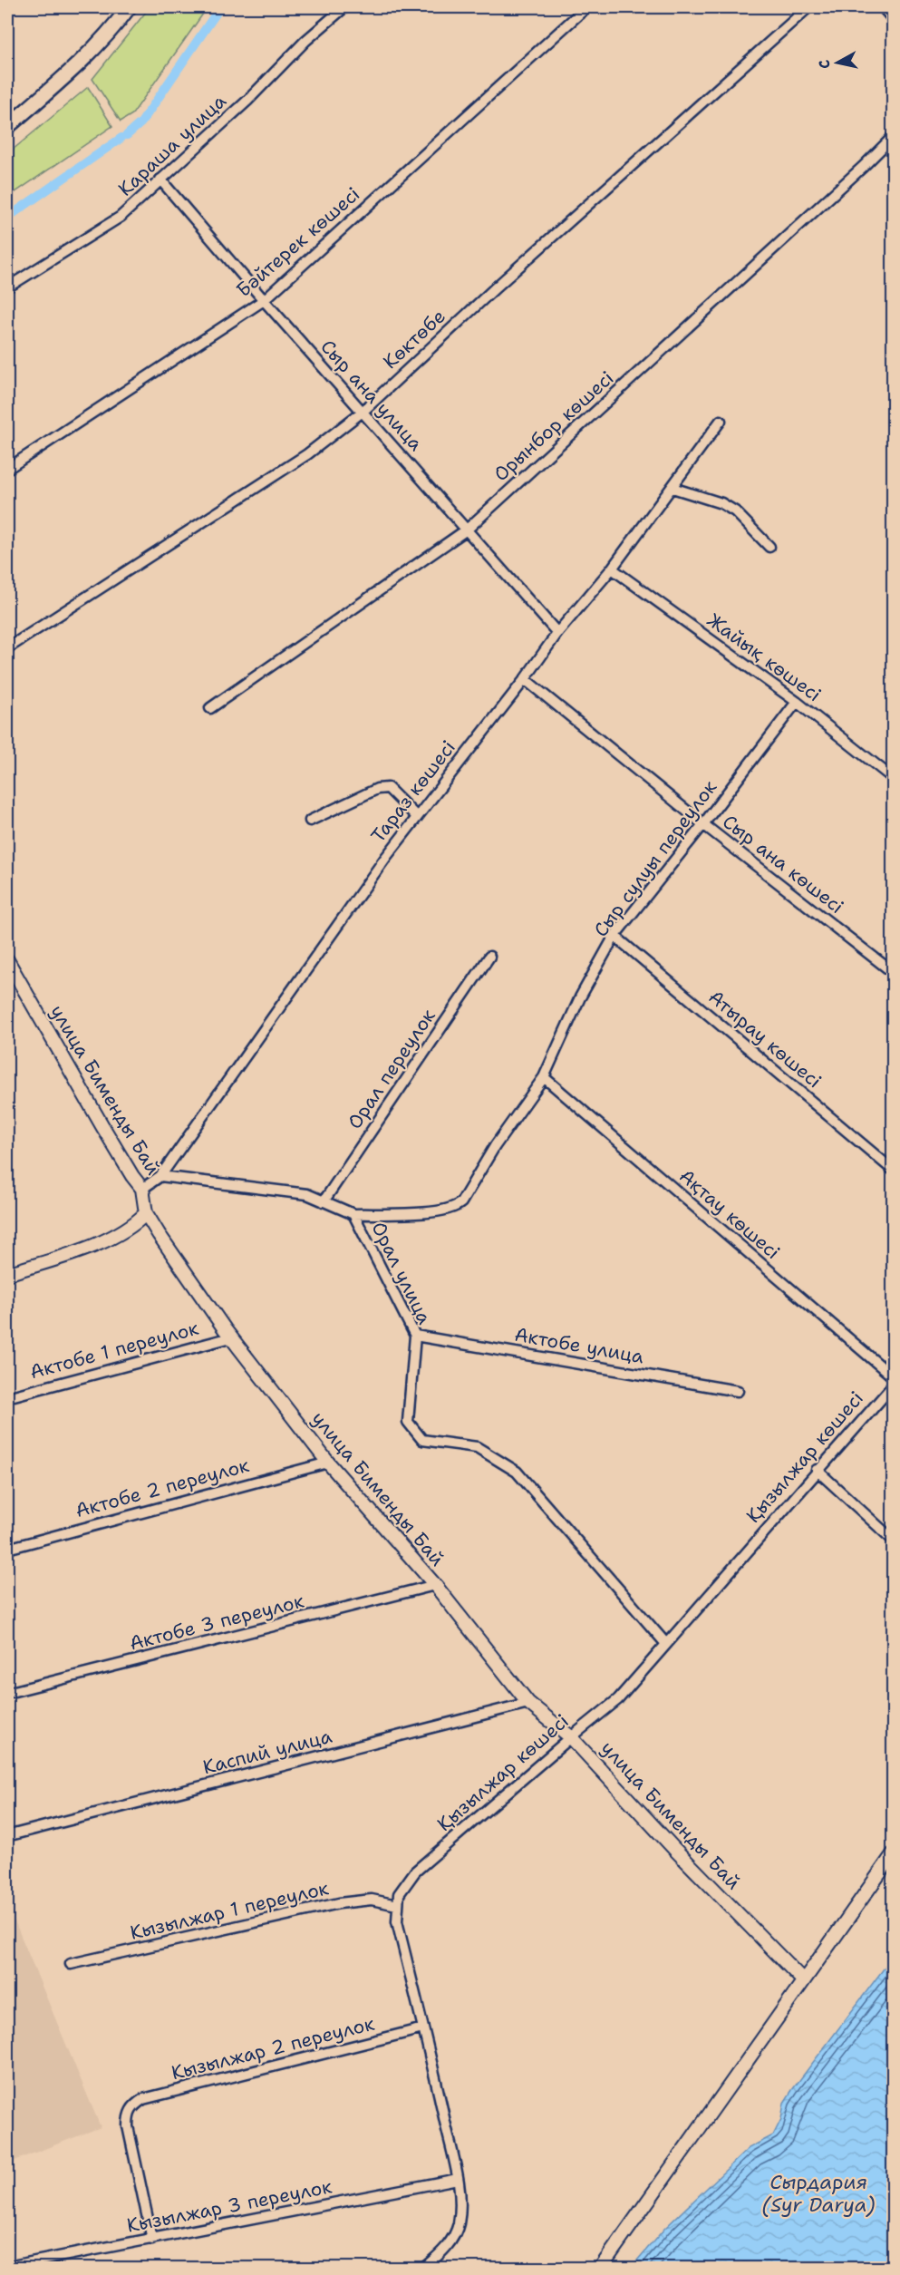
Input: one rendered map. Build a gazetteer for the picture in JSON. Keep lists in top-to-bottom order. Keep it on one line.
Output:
{"streets":{"street":["Караша улица","Бәйтерек көшесі","Көктөбе","Сыр ана улица","Орынбор көшесі","Жайық көшесі","Тараз көшесі","Сыр сулуы переулок","Сыр ана көшесі","Атырау көшесі","Орал переулок","улица Бименды Бай","Ақтау көшесі","Орал улица","Актобе улица","Актобе 1 переулок","Қызылжар көшесі","Актобе 2 переулок","Актобе 3 переулок","Каспий улица","Кызылжар 1 переулок","Кызылжар 2 переулок","Кызылжар 3 переулок"]},"crossings":[["Караша улица","Сыр ана улица"],["Бәйтерек көшесі","Сыр ана улица"],["Көктөбе","Сыр ана улица"],["Сыр ана улица","Орынбор көшесі"],["Сыр ана улица","Тараз көшесі"],["Жайық көшесі","Тараз көшесі"],["Жайық көшесі","Сыр сулуы переулок"],["Тараз көшесі","Сыр ана көшесі"],["Тараз көшесі","улица Бименды Бай"],["Тараз көшесі","Орал улица"],["Сыр сулуы переулок","Сыр ана көшесі"],["Сыр сулуы переулок","Атырау көшесі"],["Сыр сулуы переулок","Ақтау көшесі"],["Сыр сулуы переулок","Орал улица"],["Орал переулок","Орал улица"],["улица Бименды Бай","Актобе 1 переулок"],["улица Бименды Бай","Қызылжар көшесі"],["улица Бименды Бай","Актобе 2 переулок"],["улица Бименды Бай","Актобе 3 переулок"],["улица Бименды Бай","Каспий улица"],["Орал улица","Актобе улица"],["Орал улица","Қызылжар көшесі"],["Қызылжар көшесі","Кызылжар 1 переулок"],["Кызылжар 2 переулок","Кызылжар 3 переулок"]],"water":["Сырдария (Syr Darya)"],"north":"left"}
